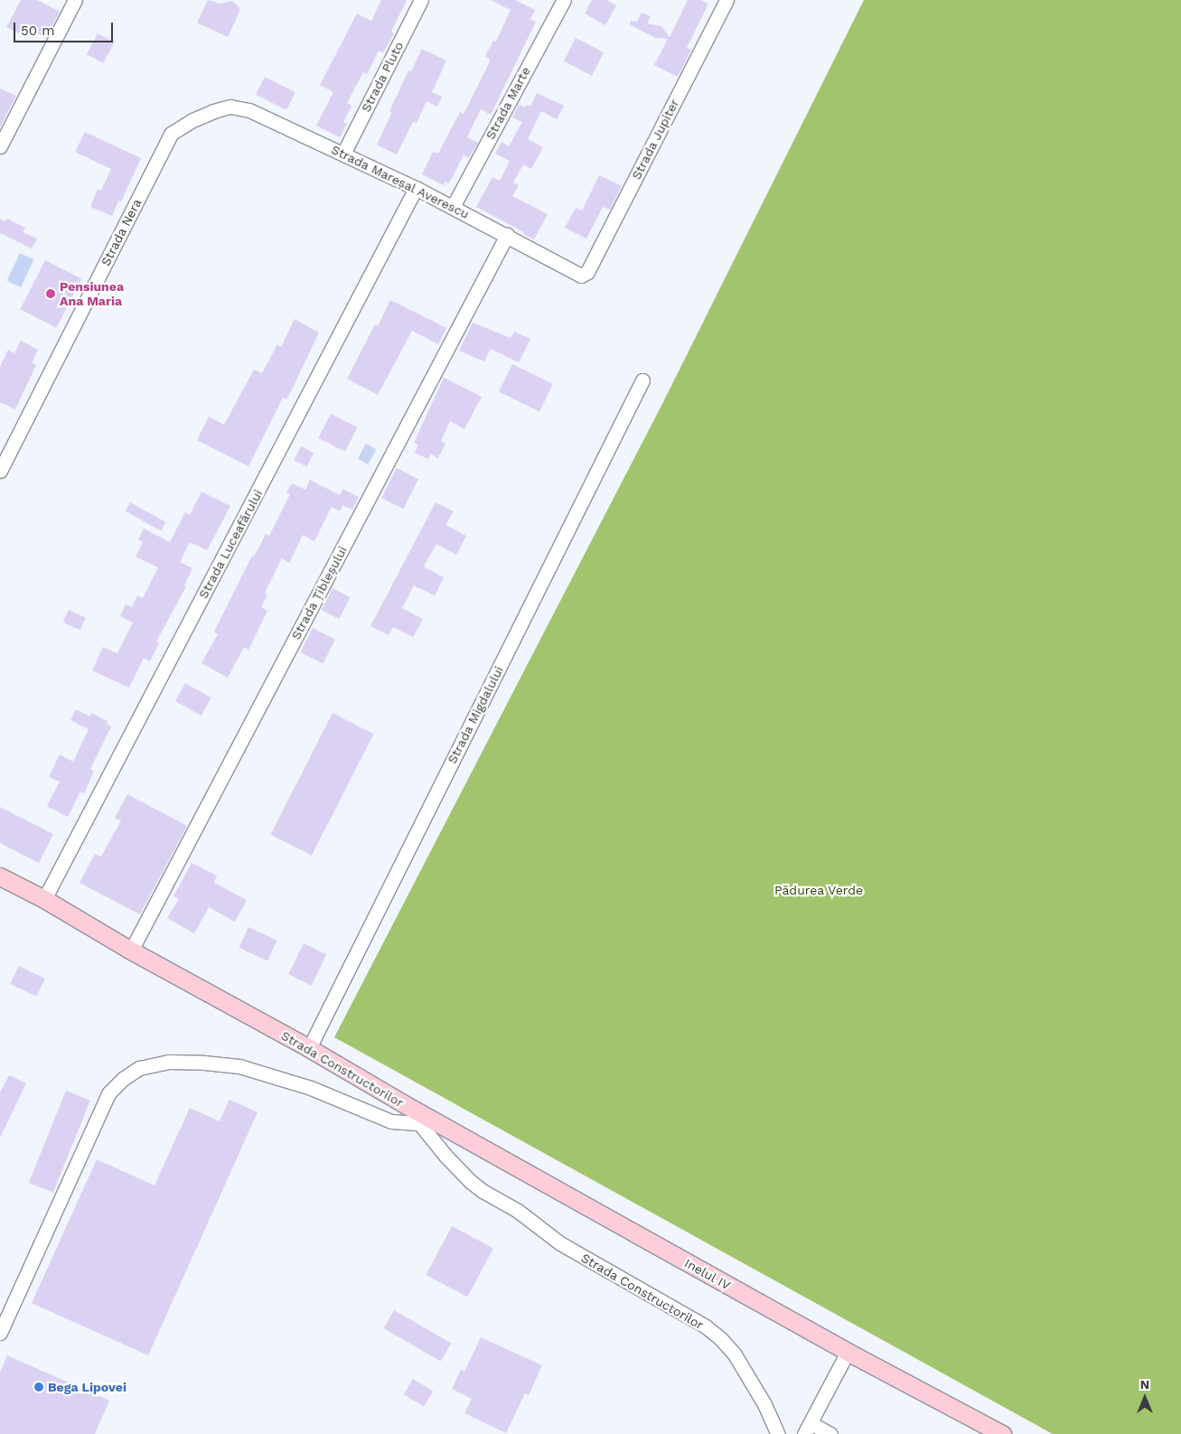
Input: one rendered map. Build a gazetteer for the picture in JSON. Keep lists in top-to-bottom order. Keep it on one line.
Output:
{"streets":{"main road":["Strada Constructorilor","Inelul IV"],"street":["Strada Pluto","Strada Marte","Strada Jupiter","Strada Mareșal Averescu","Strada Nera","Strada Luceafărului","Strada Țibleșului","Strada Migdalului"]},"crossings":[["Strada Pluto","Strada Mareșal Averescu"],["Strada Marte","Strada Mareșal Averescu"],["Strada Jupiter","Strada Mareșal Averescu"],["Strada Mareșal Averescu","Strada Nera"],["Strada Mareșal Averescu","Strada Luceafărului"],["Strada Mareșal Averescu","Strada Țibleșului"],["Strada Luceafărului","Strada Constructorilor"],["Strada Țibleșului","Strada Constructorilor"],["Strada Migdalului","Strada Constructorilor"],["Strada Constructorilor","Inelul IV"]],"parks":["Pădurea Verde"],"places":["Pensiunea Ana Maria","Bega Lipovei"],"scale_bar":"50 m","north":"top"}
